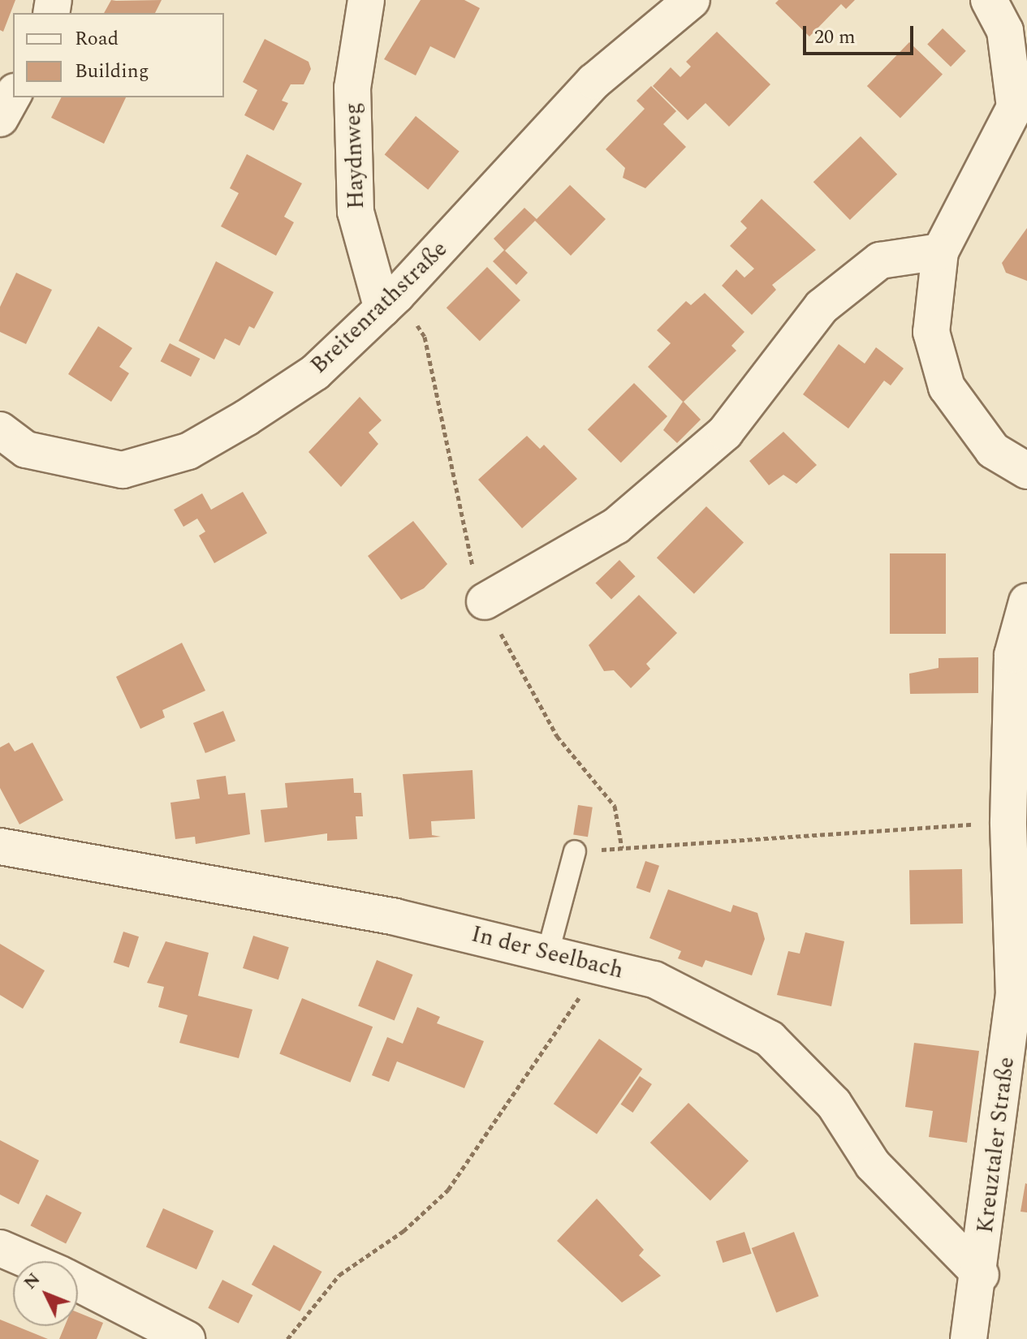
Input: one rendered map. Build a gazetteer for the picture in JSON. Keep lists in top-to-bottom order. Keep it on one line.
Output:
{"streets":{"street":["Haydnweg","Breitenrathstraße","In der Seelbach","Kreuztaler Straße"]},"crossings":[["Haydnweg","Breitenrathstraße"],["In der Seelbach","Kreuztaler Straße"]],"legend":["Road","Building"],"scale_bar":"20 m","north":"top left"}
